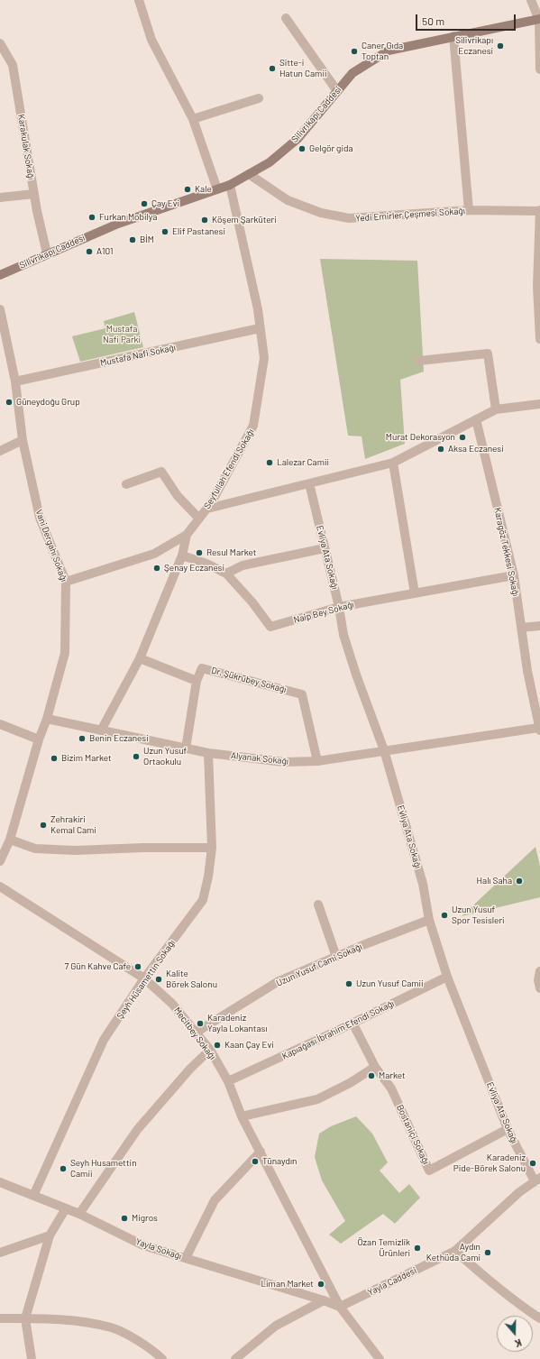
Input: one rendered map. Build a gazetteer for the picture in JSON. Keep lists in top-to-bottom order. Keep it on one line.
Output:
{"streets":{"main road":["Silivrikapı Caddesi"],"street":["Karakulak Sokağı","Yedi Emirler Çeşmesi Sokağı","Mustafa Nafi Sokağı","Seyfullah Efendi Sokağı","Vani Dergahı Sokağı","Karagöz Tekkesi Sokağı","Evliya Ata Sokağı","Naip Bey Sokağı","Dr. Şükrübey Sokağı","Alyanak Sokağı","Uzun Yusuf Cami Sokağı","Şeyh Hüsamettin Sokağı","Kapıağası İbrahim Efendi Sokağı","Meсitbey Sokağı","Bostaniçi Sokağı","Yayla Sokağı","Yayla Caddesi"]},"crossings":[["Silivrikapı Caddesi","Karakulak Sokağı"],["Silivrikapı Caddesi","Yedi Emirler Çeşmesi Sokağı"],["Silivrikapı Caddesi","Seyfullah Efendi Sokağı"],["Mustafa Nafi Sokağı","Seyfullah Efendi Sokağı"],["Mustafa Nafi Sokağı","Vani Dergahı Sokağı"],["Seyfullah Efendi Sokağı","Vani Dergahı Sokağı"],["Vani Dergahı Sokağı","Alyanak Sokağı"],["Karagöz Tekkesi Sokağı","Naip Bey Sokağı"],["Karagöz Tekkesi Sokağı","Alyanak Sokağı"],["Evliya Ata Sokağı","Naip Bey Sokağı"],["Evliya Ata Sokağı","Alyanak Sokağı"],["Evliya Ata Sokağı","Uzun Yusuf Cami Sokağı"],["Evliya Ata Sokağı","Kapıağası İbrahim Efendi Sokağı"],["Evliya Ata Sokağı","Bostaniçi Sokağı"],["Evliya Ata Sokağı","Yayla Caddesi"],["Dr. Şükrübey Sokağı","Alyanak Sokağı"],["Alyanak Sokağı","Şeyh Hüsamettin Sokağı"],["Uzun Yusuf Cami Sokağı","Meсitbey Sokağı"],["Şeyh Hüsamettin Sokağı","Meсitbey Sokağı"],["Şeyh Hüsamettin Sokağı","Yayla Sokağı"],["Kapıağası İbrahim Efendi Sokağı","Meсitbey Sokağı"],["Kapıağası İbrahim Efendi Sokağı","Bostaniçi Sokağı"],["Meсitbey Sokağı","Yayla Caddesi"]],"parks":["Mustafa Nafi Parki"],"places":["Silivrikapı Eczanesi","Caner Gıda Toptan","Sitte-i Hatun Camii","Gelgör gida","Kale","Çay Evi","Furkan Mobilya","Köşem Şarküteri","Elif Pastanesi","BİM","A101","Güneydoğu Grup","Murat Dekorasyon","Aksa Eczanesi","Lalezar Camii","Resul Market","Şenay Eczanesi","Benin Eczanesi","Uzun Yusuf Ortaokulu","Bizim Market","Zehrakiri Kemal Cami","Halı Saha","Uzun Yusuf Spor Tesisleri","7 Gün Kahve Cafe","Kalite Börek Salonu","Uzun Yusuf Camii","Karadeniz Yayla Lokantası","Kaan Çay Evi","Market","Tünaydın","Karadeniz Pide-Börek Salonu","Seyh Husamettin Camii","Migros","Özan Temizlik Ürünleri","Aydın Kethüda Cami","Liman Market"],"scale_bar":"50 m","north":"bottom"}
